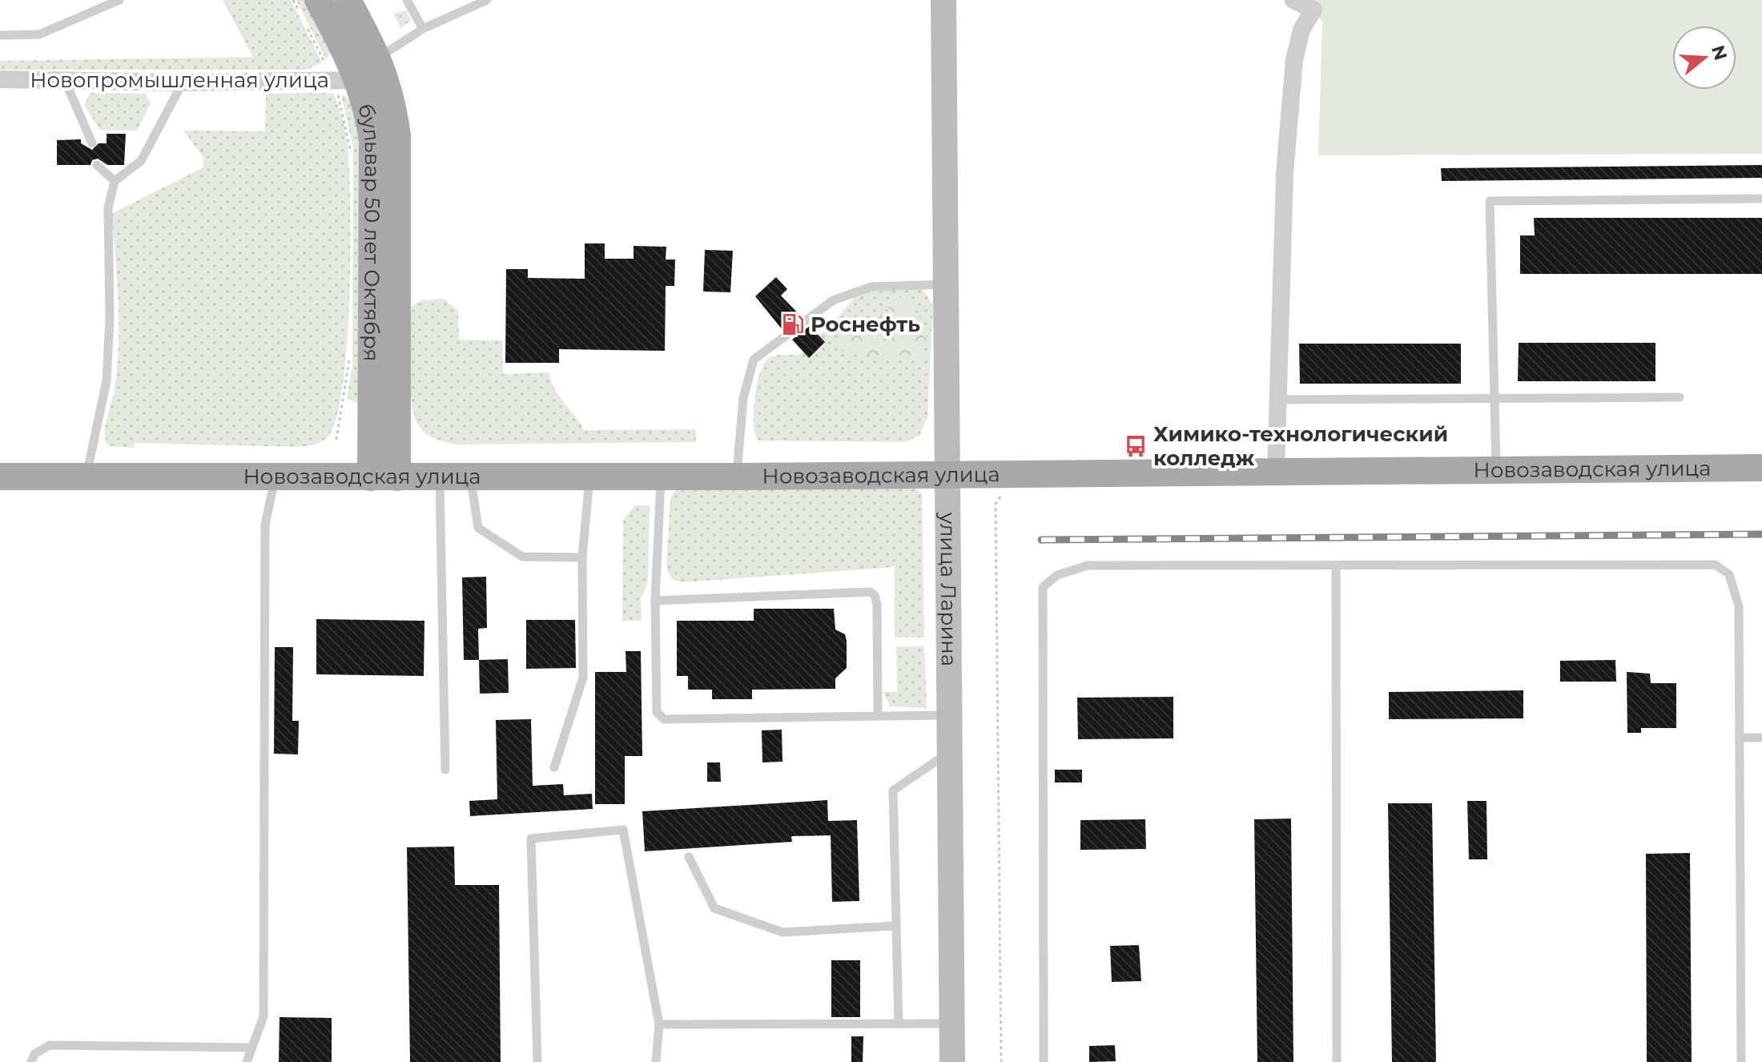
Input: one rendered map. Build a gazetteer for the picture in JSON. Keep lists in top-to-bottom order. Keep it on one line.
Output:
{"streets":{"main road":["бульвар 50 лет Октября","Новозаводская улица"],"street":["Новопромышленная улица","улица Ларина"]},"crossings":[["Новопромышленная улица","бульвар 50 лет Октября"],["бульвар 50 лет Октября","Новозаводская улица"],["Новозаводская улица","улица Ларина"]],"places":{"fuel station":["Роснефть"],"bus stop":["Химико-технологический колледж"]},"north":"right"}
